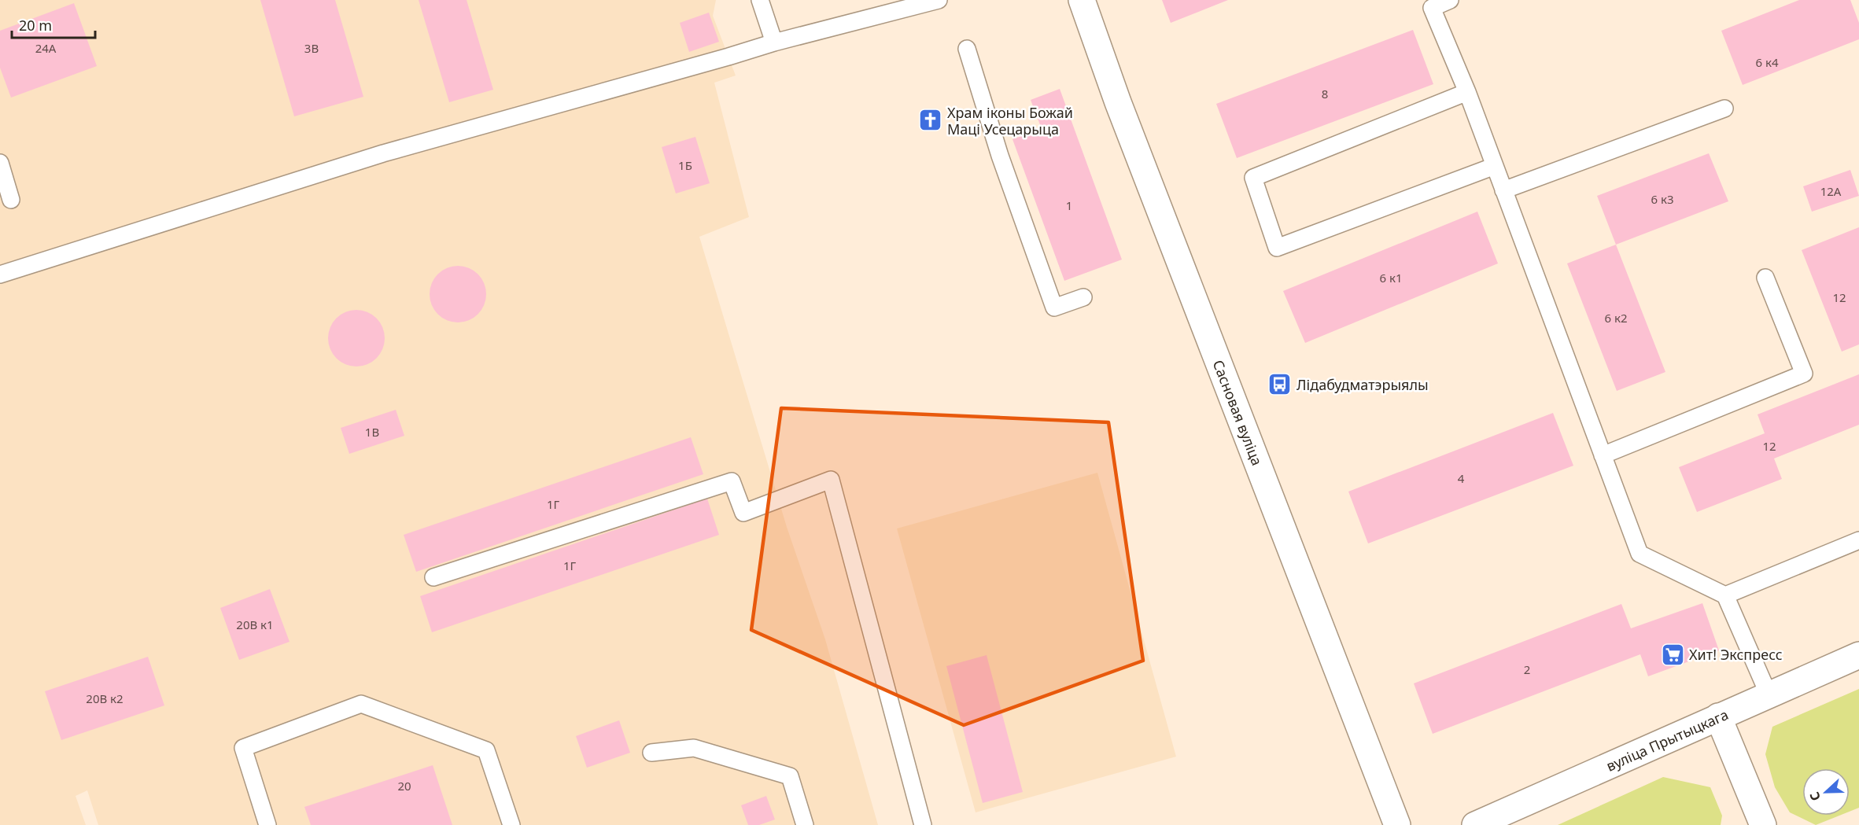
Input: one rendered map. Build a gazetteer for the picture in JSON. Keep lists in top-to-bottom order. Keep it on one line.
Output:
{"streets":{"street":["Сасновая вуліца","вуліца Прытыцкага"]},"places":{"church":["Храм іконы Божай Маці Усецарыца"],"bus stop":["Лідабудматэрыялы"],"supermarket":["Хит! Экспресс"]},"house_numbers":["24А","3В","6 к4","8","1Б","12А","6 к3","1","6 к1","12","6 к2","1В","12","4","1Г","1Г","20В к1","2","20В к2","20"],"scale_bar":"20 m","north":"left"}
